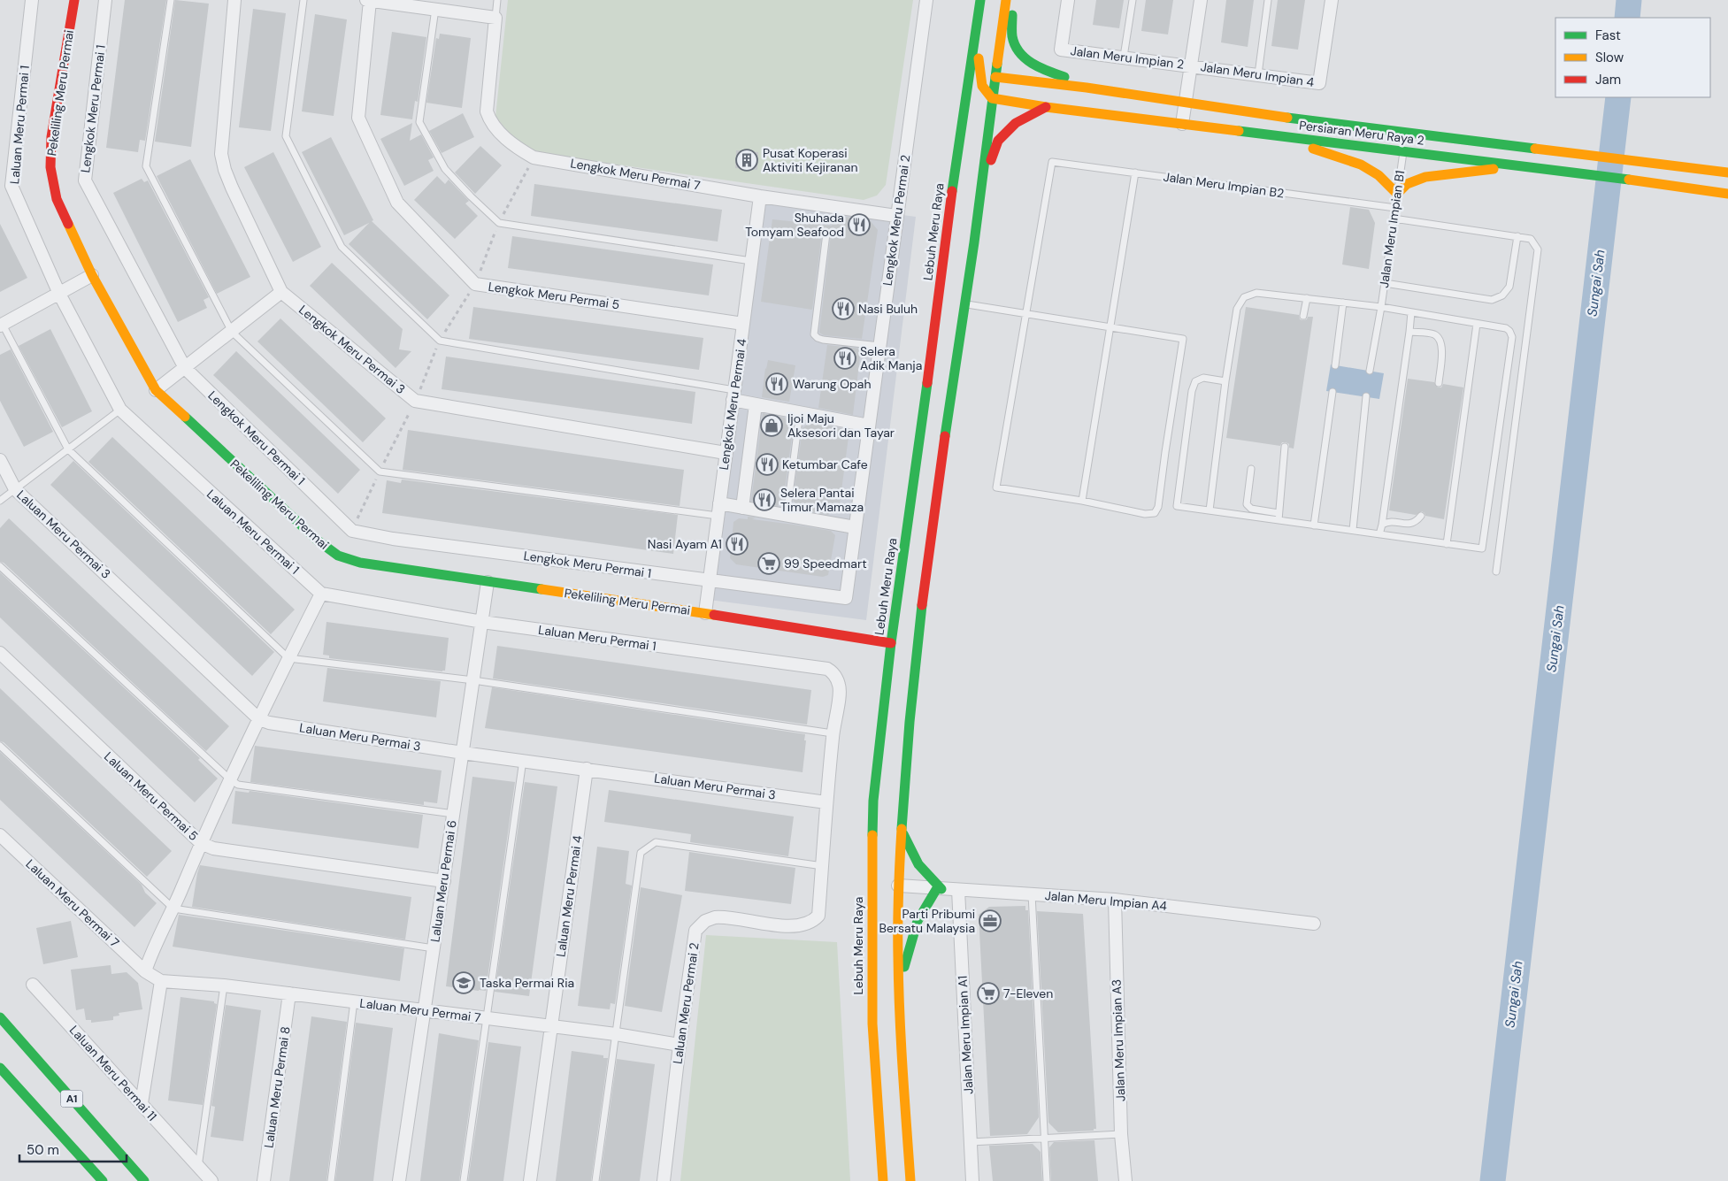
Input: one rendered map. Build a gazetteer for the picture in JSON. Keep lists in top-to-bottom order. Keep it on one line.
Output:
{"streets":{"main road":["Pekeliling Meru Permai","Persiaran Meru Raya 2","Lebuh Meru Raya","A1"],"street":["Jalan Meru Impian 2","Jalan Meru Impian 4","Lengkok Meru Permai 1","Laluan Meru Permai 1","Lengkok Meru Permai 7","Lengkok Meru Permai 2","Lengkok Meru Permai 5","Lengkok Meru Permai 3","Lengkok Meru Permai 4","Laluan Meru Permai 3","Laluan Meru Permai 5","Laluan Meru Permai 6","Laluan Meru Permai 4","Jalan Meru Impian A4","Laluan Meru Permai 7","Laluan Meru Permai 2","Jalan Meru Impian A1","Jalan Meru Impian A3","Laluan Meru Permai 11","Laluan Meru Permai 8"],"lane":["Jalan Meru Impian B2","Jalan Meru Impian B1"]},"crossings":[["Jalan Meru Impian 2","Jalan Meru Impian 4"],["Pekeliling Meru Permai","Lebuh Meru Raya"],["Pekeliling Meru Permai","Lengkok Meru Permai 4"],["Pekeliling Meru Permai","Laluan Meru Permai 6"],["Lengkok Meru Permai 1","Lengkok Meru Permai 2"],["Lengkok Meru Permai 1","Lengkok Meru Permai 4"],["Laluan Meru Permai 1","Laluan Meru Permai 6"],["Laluan Meru Permai 1","Laluan Meru Permai 2"],["Persiaran Meru Raya 2","Jalan Meru Impian B1"],["Lengkok Meru Permai 7","Lengkok Meru Permai 2"],["Lengkok Meru Permai 7","Lengkok Meru Permai 4"],["Jalan Meru Impian B2","Jalan Meru Impian B1"],["Lengkok Meru Permai 2","Lengkok Meru Permai 4"],["Lengkok Meru Permai 5","Lengkok Meru Permai 4"],["Lengkok Meru Permai 3","Lengkok Meru Permai 4"],["Laluan Meru Permai 3","Laluan Meru Permai 6"],["Laluan Meru Permai 3","Laluan Meru Permai 4"],["Laluan Meru Permai 3","Laluan Meru Permai 2"],["Laluan Meru Permai 5","Laluan Meru Permai 6"],["Laluan Meru Permai 6","Laluan Meru Permai 7"],["Laluan Meru Permai 4","Laluan Meru Permai 7"],["Jalan Meru Impian A4","Jalan Meru Impian A1"],["Jalan Meru Impian A4","Jalan Meru Impian A3"],["Laluan Meru Permai 7","Laluan Meru Permai 2"],["Laluan Meru Permai 7","Laluan Meru Permai 8"]],"water":["Sungai Sah"],"places":{"building":["Pusat Koperasi Aktiviti Kejiranan"],"restaurant":["Shuhada Tomyam Seafood","Nasi Buluh","Selera Adik Manja","Warung Opah","Ketumbar Cafe","Selera Pantai Timur Mamaza","Nasi Ayam A1"],"shop":["Ijoi Maju Aksesori dan Tayar"],"supermarket":["99 Speedmart","7-Eleven"],"office":["Parti Pribumi Bersatu Malaysia"],"school or university":["Taska Permai Ria"]},"legend":["Fast","Slow","Jam"],"scale_bar":"50 m"}
